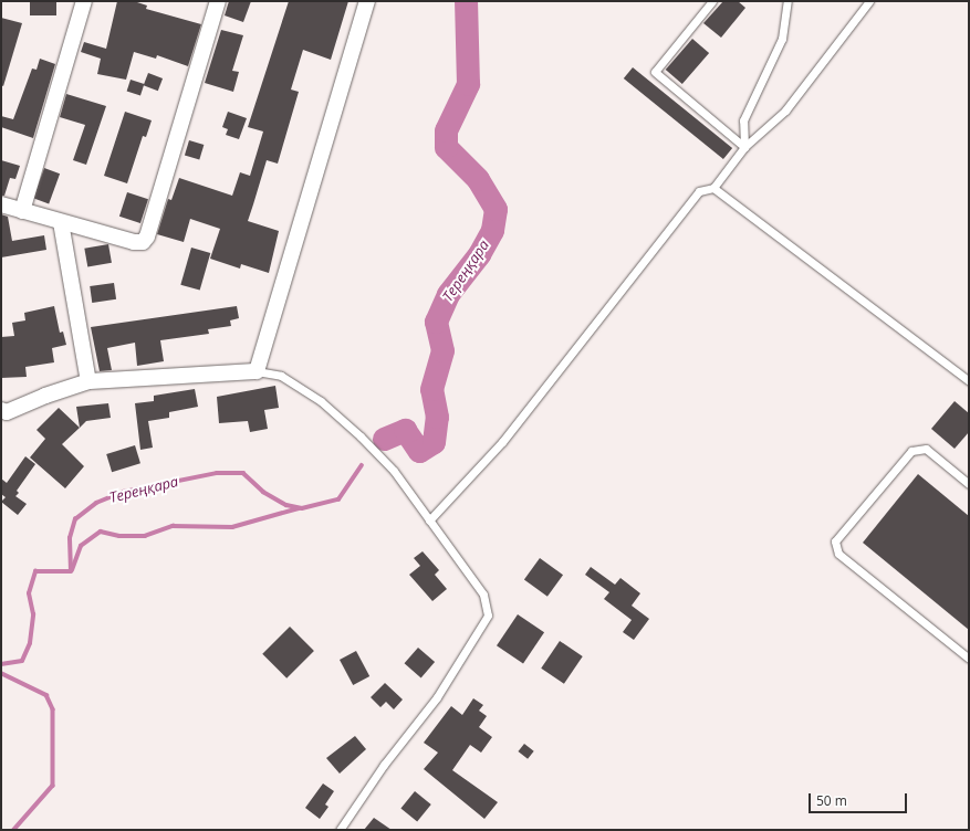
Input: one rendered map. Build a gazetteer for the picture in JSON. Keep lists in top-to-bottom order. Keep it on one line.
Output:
{"water":["Тереңқара"],"scale_bar":"50 m"}
